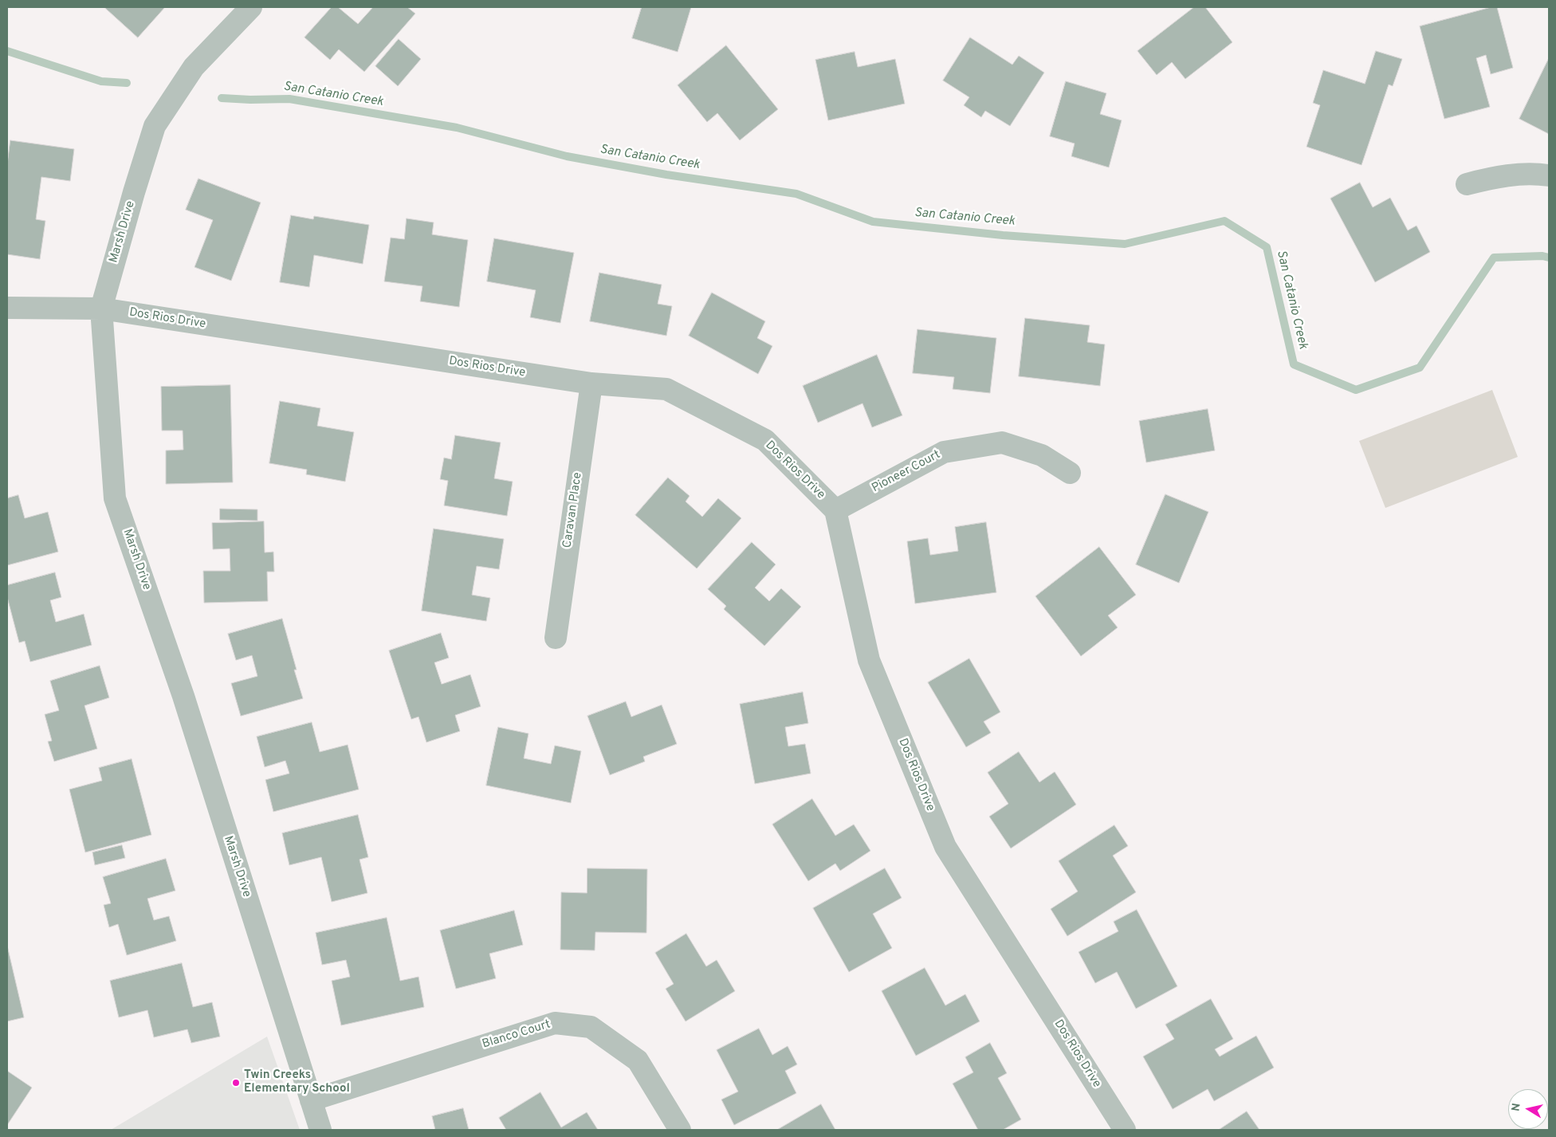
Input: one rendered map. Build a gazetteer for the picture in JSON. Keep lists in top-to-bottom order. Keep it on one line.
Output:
{"streets":{"street":["Marsh Drive","Dos Rios Drive","Pioneer Court","Caravan Place","Blanco Court"]},"crossings":[["Marsh Drive","Dos Rios Drive"],["Marsh Drive","Blanco Court"],["Dos Rios Drive","Pioneer Court"],["Dos Rios Drive","Caravan Place"]],"water":["San Catanio Creek"],"places":["Twin Creeks Elementary School"],"north":"left"}
